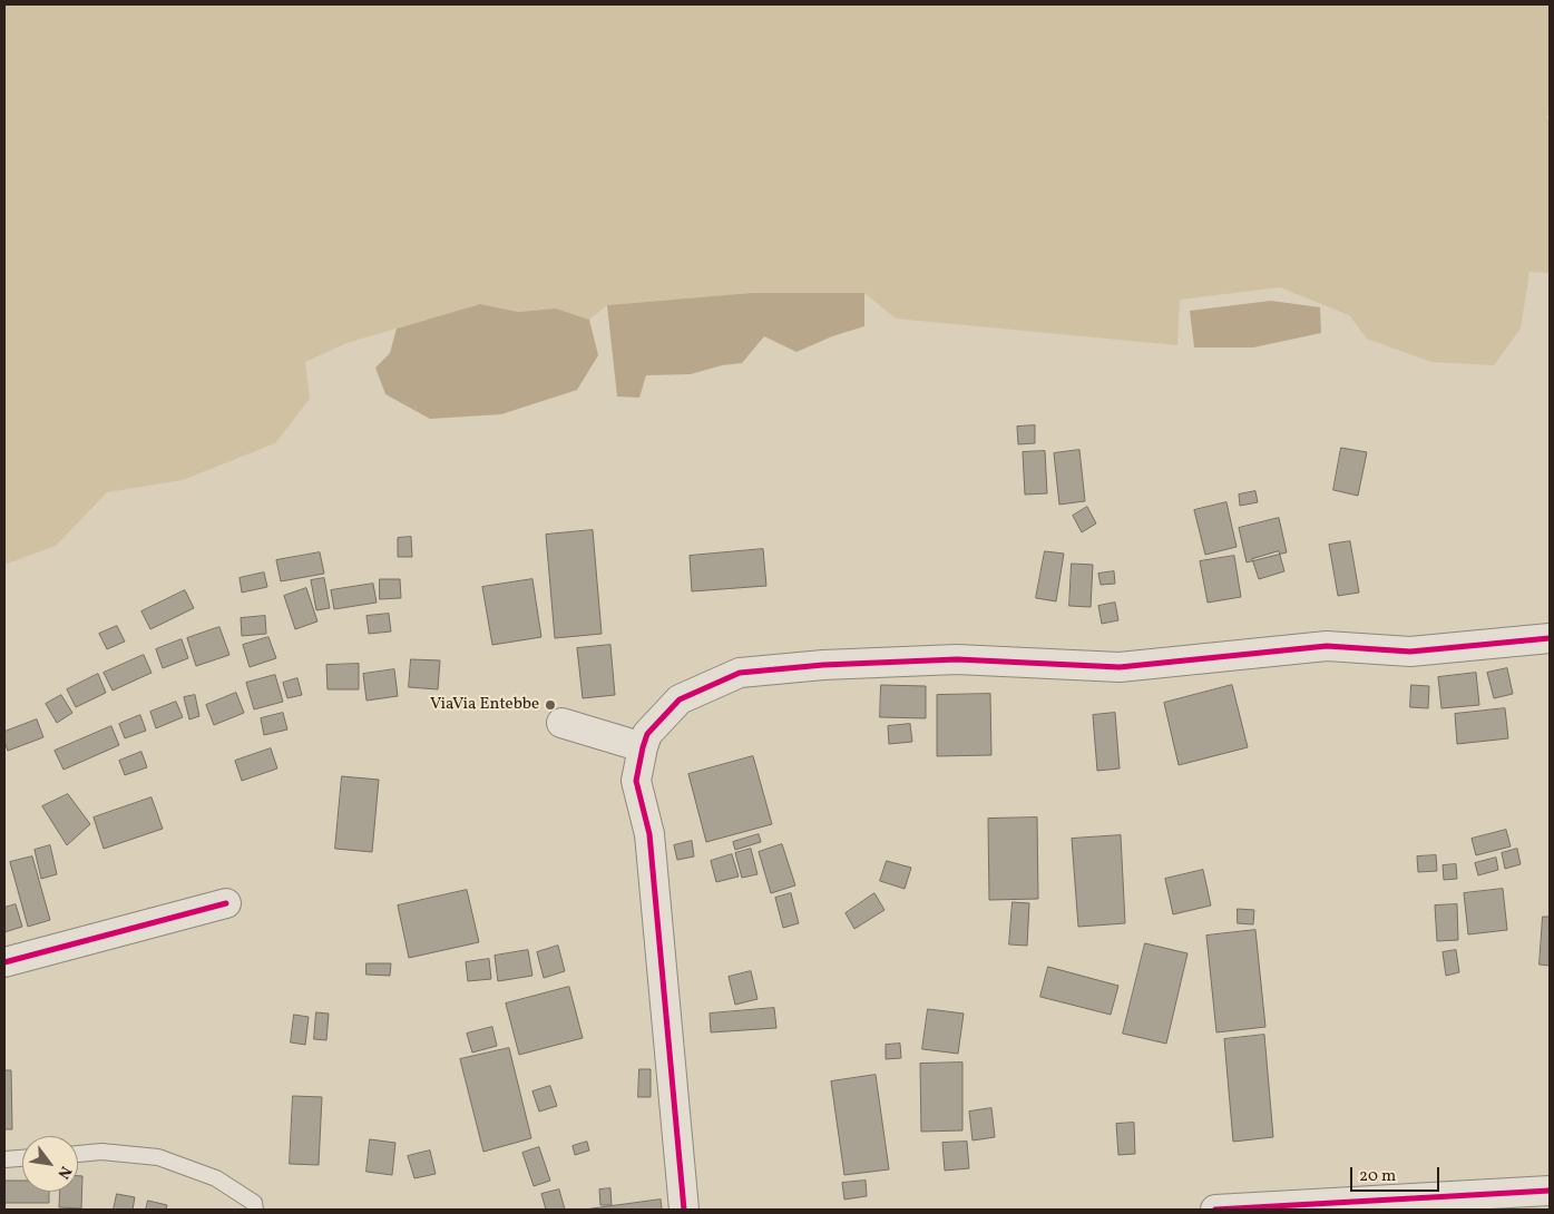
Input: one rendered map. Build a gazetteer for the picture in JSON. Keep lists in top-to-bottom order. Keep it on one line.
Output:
{"places":["ViaVia Entebbe"],"scale_bar":"20 m","north":"bottom right"}
